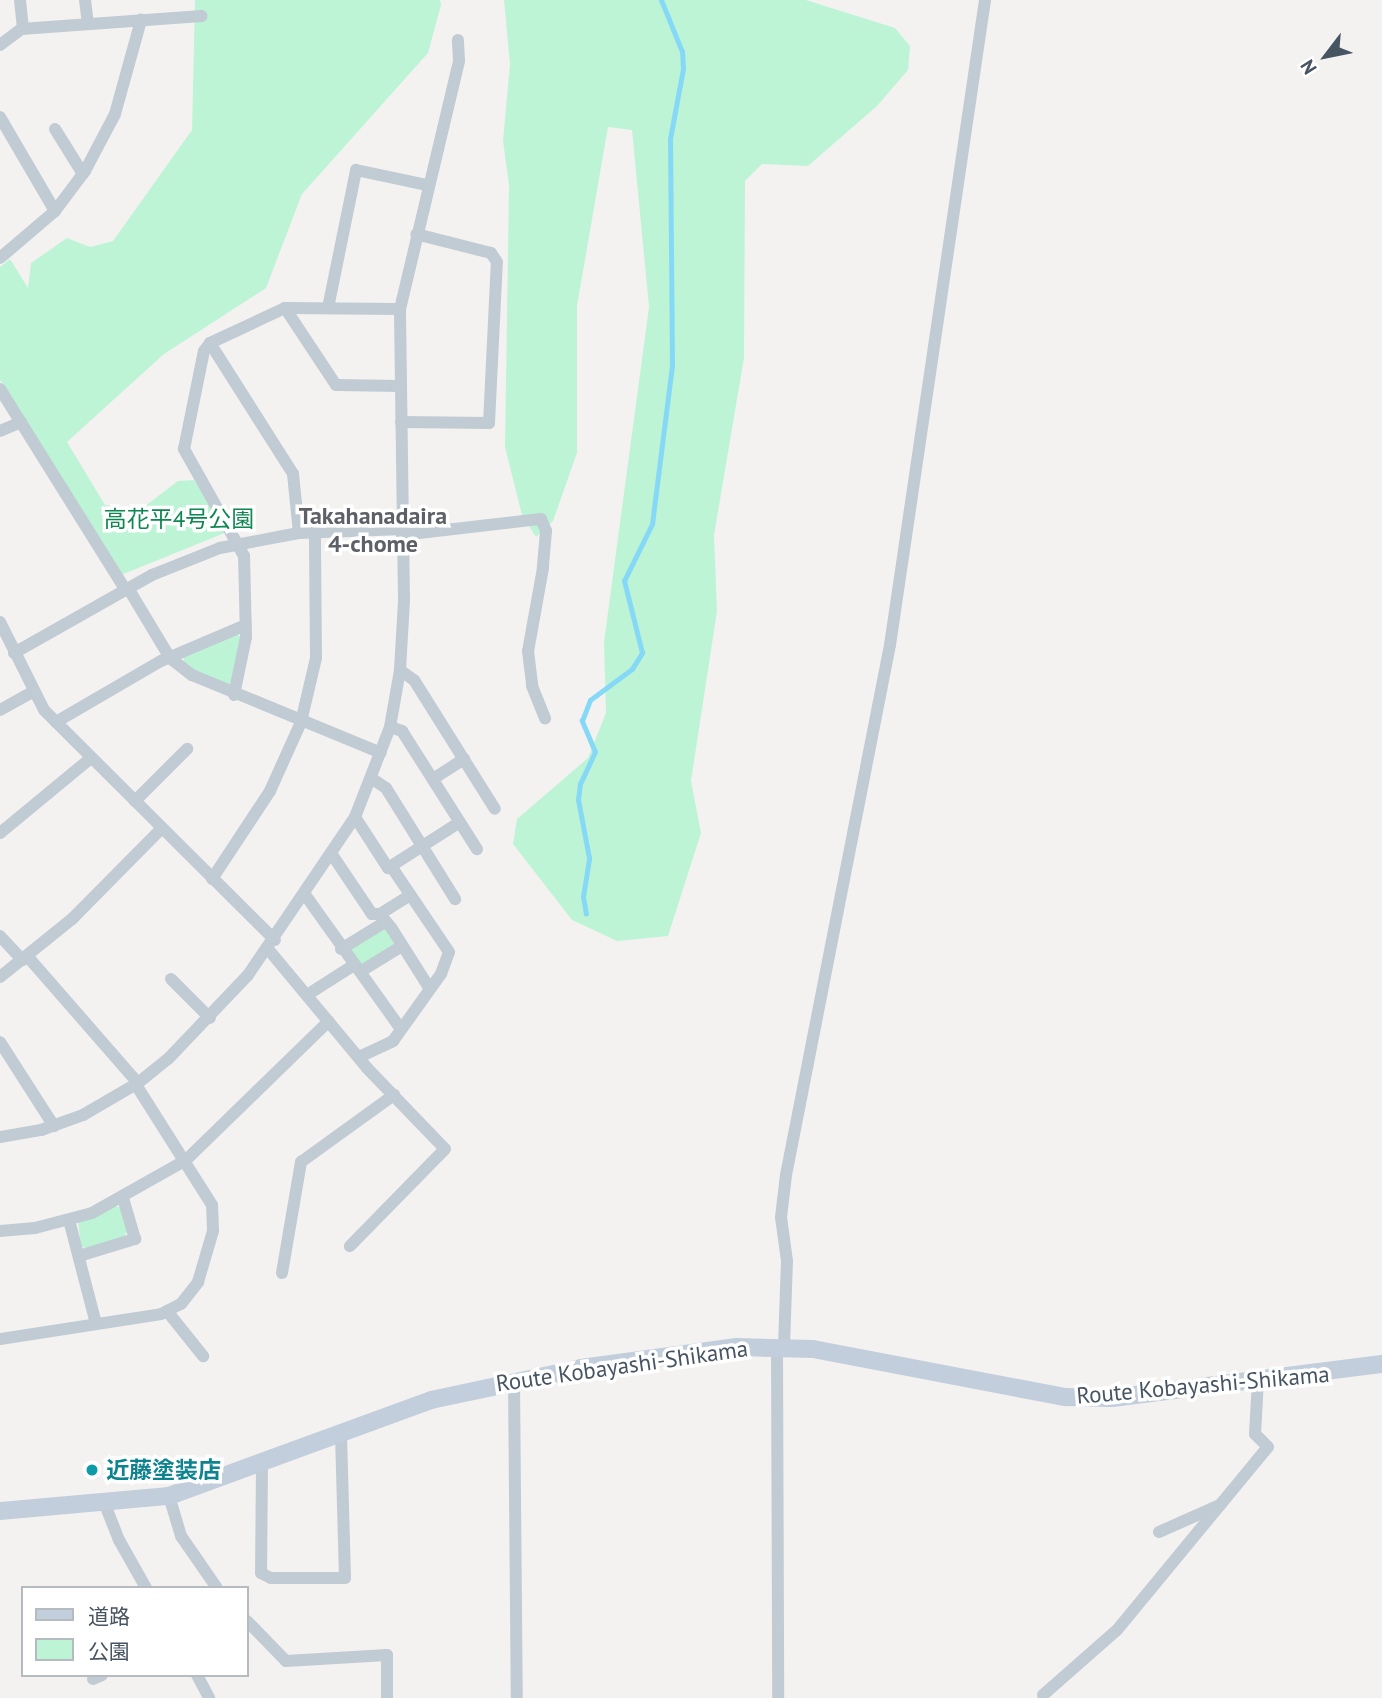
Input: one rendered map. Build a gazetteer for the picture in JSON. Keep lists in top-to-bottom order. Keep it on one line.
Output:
{"streets":{"main road":["Route Kobayashi-Shikama"]},"districts":["Takahanadaira 4-chome"],"parks":["高花平4号公園"],"places":["近藤塗装店"],"legend":["道路","公園"],"north":"bottom left"}
